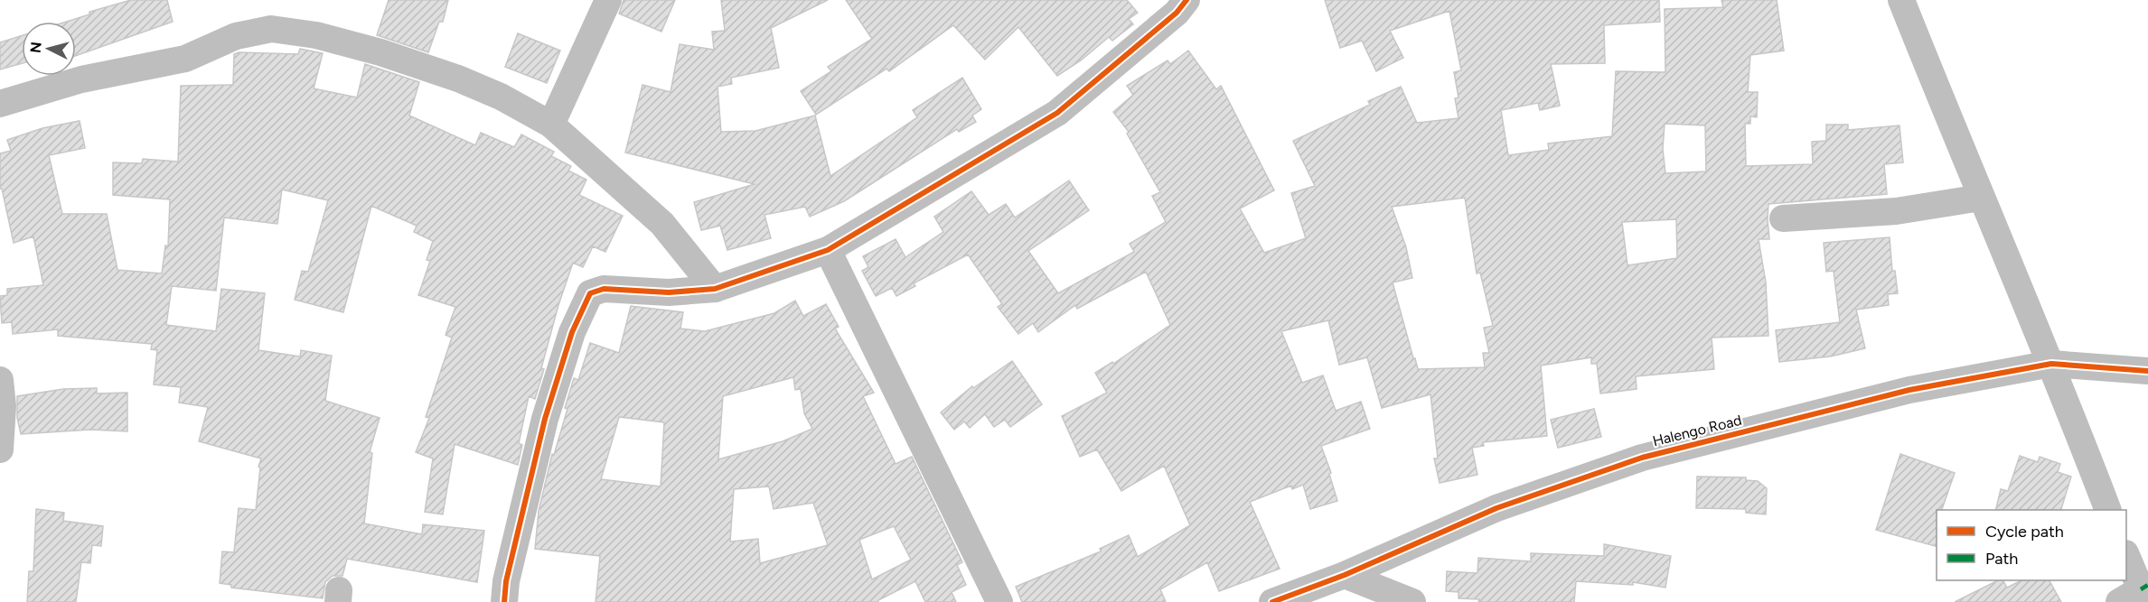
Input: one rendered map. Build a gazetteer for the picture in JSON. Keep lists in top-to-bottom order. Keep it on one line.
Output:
{"streets":{"street":["Halengo Road"]},"legend":["Cycle path","Path"],"north":"left"}
